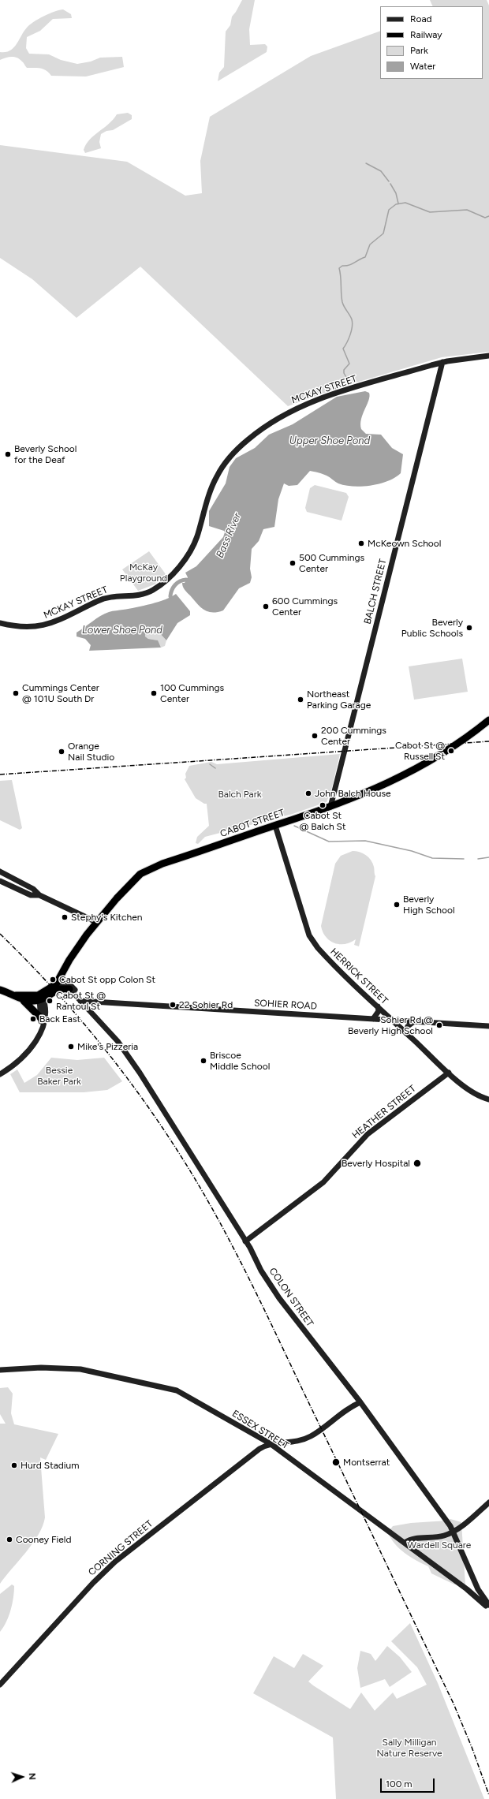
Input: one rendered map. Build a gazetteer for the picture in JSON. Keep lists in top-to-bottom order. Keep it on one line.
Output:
{"streets":{"highway":["CABOT STREET"],"main road":["MCKAY STREET","BALCH STREET","HERRICK STREET","SOHIER ROAD","HEATHER STREET","COLON STREET","ESSEX STREET","CORNING STREET"]},"crossings":[["MCKAY STREET","BALCH STREET"],["BALCH STREET","CABOT STREET"],["CABOT STREET","HERRICK STREET"],["CABOT STREET","COLON STREET"],["HERRICK STREET","SOHIER ROAD"],["HERRICK STREET","HEATHER STREET"],["SOHIER ROAD","COLON STREET"],["HEATHER STREET","COLON STREET"],["ESSEX STREET","CORNING STREET"]],"water":["Upper Shoe Pond","Bass River","Lower Shoe Pond"],"parks":["McKay Playground","Balch Park","Bessie Baker Park","Wardell Square","Sally Milligan Nature Reserve"],"places":["Beverly School for the Deaf","McKeown School","500 Cummings Center","600 Cummings Center","Beverly Public Schools","Cummings Center @ 101U South Dr","100 Cummings Center","Northeast Parking Garage","200 Cummings Center","Cabot St @ Russell St","Orange Nail Studio","John Balch House","Cabot St @ Balch St","Beverly High School","Stephy's Kitchen","Cabot St opp Colon St","Cabot St @ Rantoul St","22 Sohier Rd","Back East","Sohier Rd @ Beverly High School","Mike's Pizzeria","Briscoe Middle School","Beverly Hospital","Montserrat","Hurd Stadium","Cooney Field"],"legend":["Road","Railway","Park","Water"],"scale_bar":"100 m","north":"right"}
